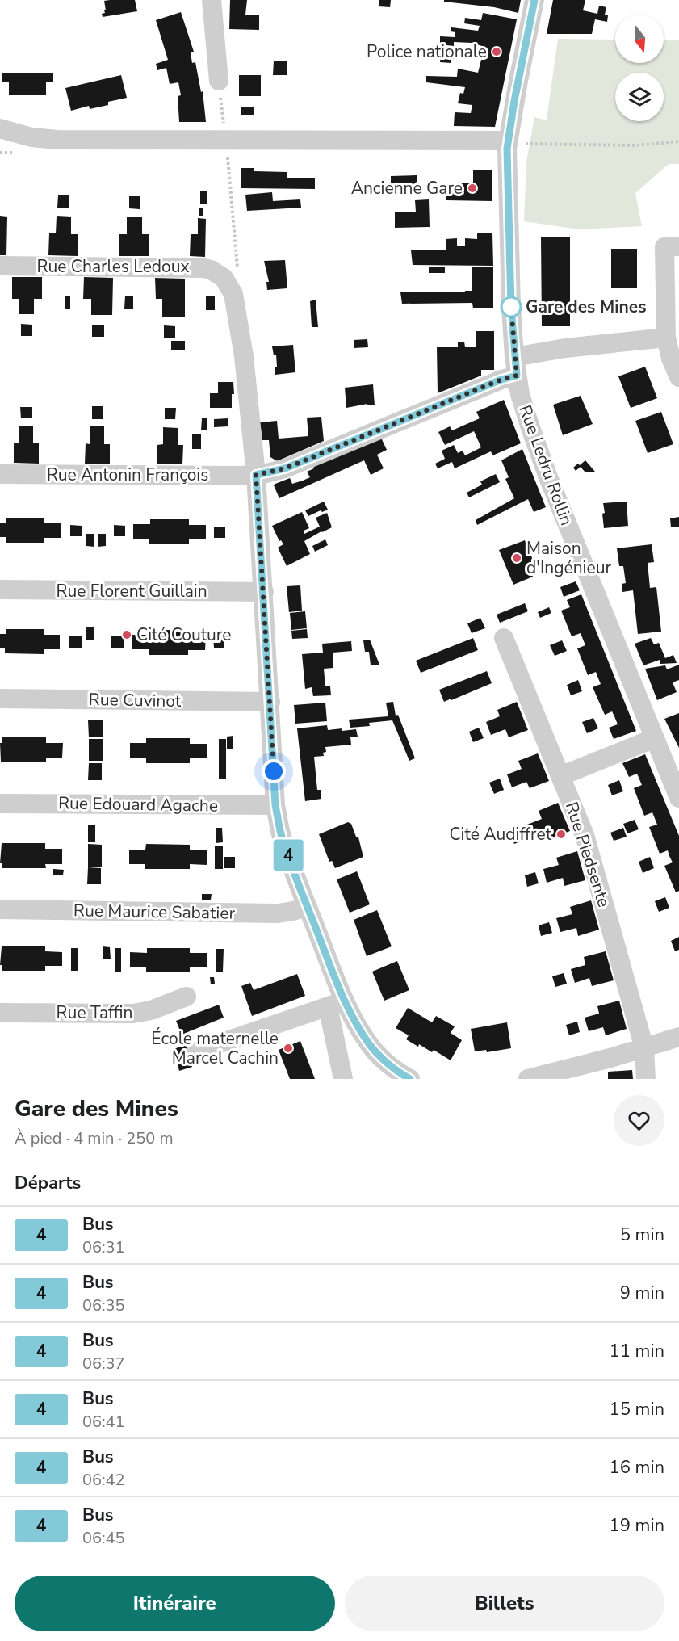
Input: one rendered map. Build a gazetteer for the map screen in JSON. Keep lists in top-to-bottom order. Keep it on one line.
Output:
{"streets":{"street":["Rue Charles Ledoux","Rue Ledru Rollin","Rue Antonin François","Rue Florent Guillain","Rue Cuvinot","Rue Edouard Agache","Rue Piedsente","Rue Maurice Sabatier","Rue Taffin"]},"crossings":[["Rue Ledru Rollin","Rue Antonin François"]],"places":["Police nationale","Ancienne Gare","Gare des Mines","Maison d'Ingénieur","Cité Couture","Cité Audiffret","École maternelle Marcel Cachin"],"lines":["bus line 4"],"north":"bottom","page":{"on_map":"4","heading":[["Gare des Mines","À pied · 4 min · 250 m"],"Départs"],"list":[{"mark":"4","name":"Bus","note":"06:31","value":"5 min"},{"mark":"4","name":"Bus","note":"06:35","value":"9 min"},{"mark":"4","name":"Bus","note":"06:37","value":"11 min"},{"mark":"4","name":"Bus","note":"06:41","value":"15 min"},{"mark":"4","name":"Bus","note":"06:42","value":"16 min"},{"mark":"4","name":"Bus","note":"06:45","value":"19 min"}],"buttons":["Itinéraire","Billets"]}}
